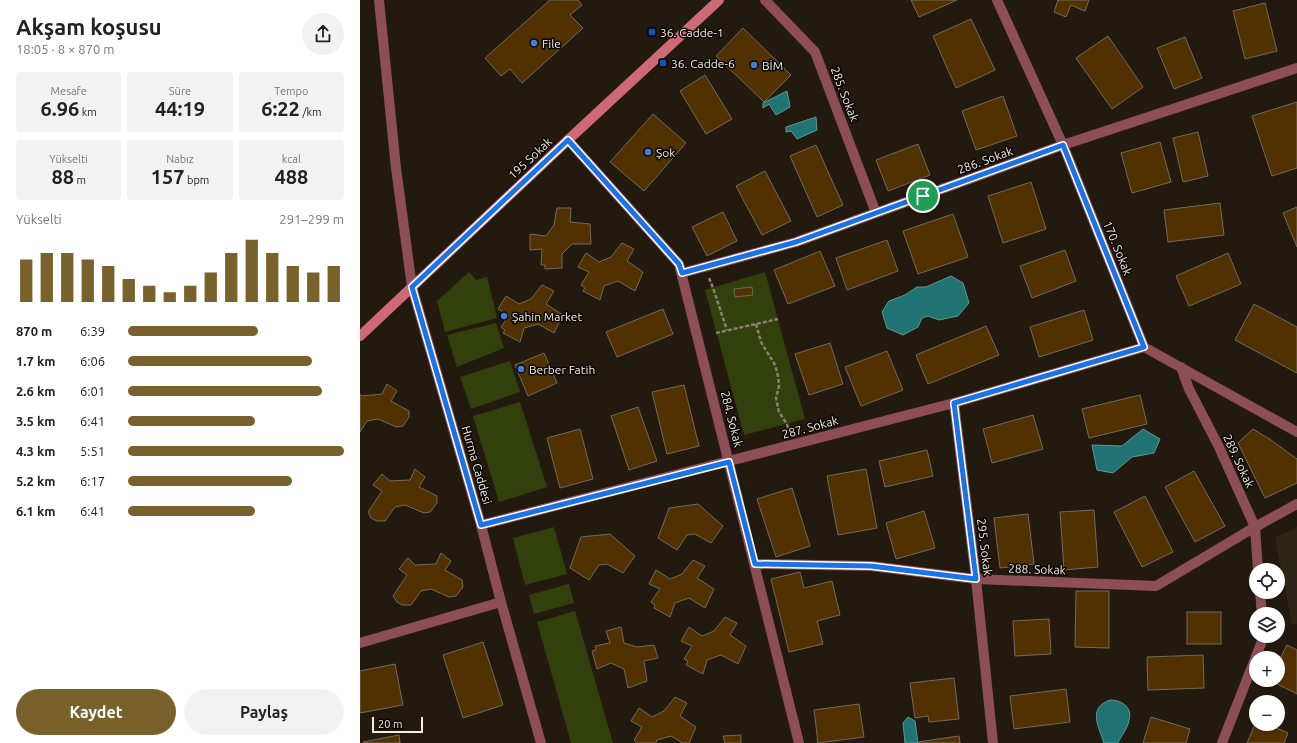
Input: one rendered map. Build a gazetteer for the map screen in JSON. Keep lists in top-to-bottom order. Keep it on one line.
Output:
{"streets":{"street":["285. Sokak","195 Sokak","286. Sokak","170. Sokak","284. Sokak","287. Sokak","289. Sokak","Hurma Caddesi","295. Sokak","288. Sokak"]},"crossings":[["285. Sokak","286. Sokak"],["195 Sokak","284. Sokak"],["195 Sokak","Hurma Caddesi"],["286. Sokak","170. Sokak"],["286. Sokak","284. Sokak"],["170. Sokak","287. Sokak"],["284. Sokak","287. Sokak"],["284. Sokak","288. Sokak"],["287. Sokak","Hurma Caddesi"],["287. Sokak","295. Sokak"],["289. Sokak","288. Sokak"],["295. Sokak","288. Sokak"]],"places":{"transit":["36. Cadde-1","36. Cadde-6"],"other":["File","BİM","Şok","Şahin Market","Berber Fatih"]},"scale_bar":"20 m","page":{"heading":["Akşam koşusu","18:05 · 8 × 870 m"],"stats":[["Mesafe","6.96 km"],["Süre","44:19"],["Tempo","6:22 /km"],["Yükselti","88 m"],["Nabız","157 bpm"],["kcal","488"]],"chart":["Yükselti","291–299 m"],"list":[{"name":"870 m","note":"6:39"},{"name":"1.7 km","note":"6:06"},{"name":"2.6 km","note":"6:01"},{"name":"3.5 km","note":"6:41"},{"name":"4.3 km","note":"5:51"},{"name":"5.2 km","note":"6:17"},{"name":"6.1 km","note":"6:41"}],"map_buttons":["+","−"],"buttons":["Kaydet","Paylaş"],"scale":"20 m"}}
